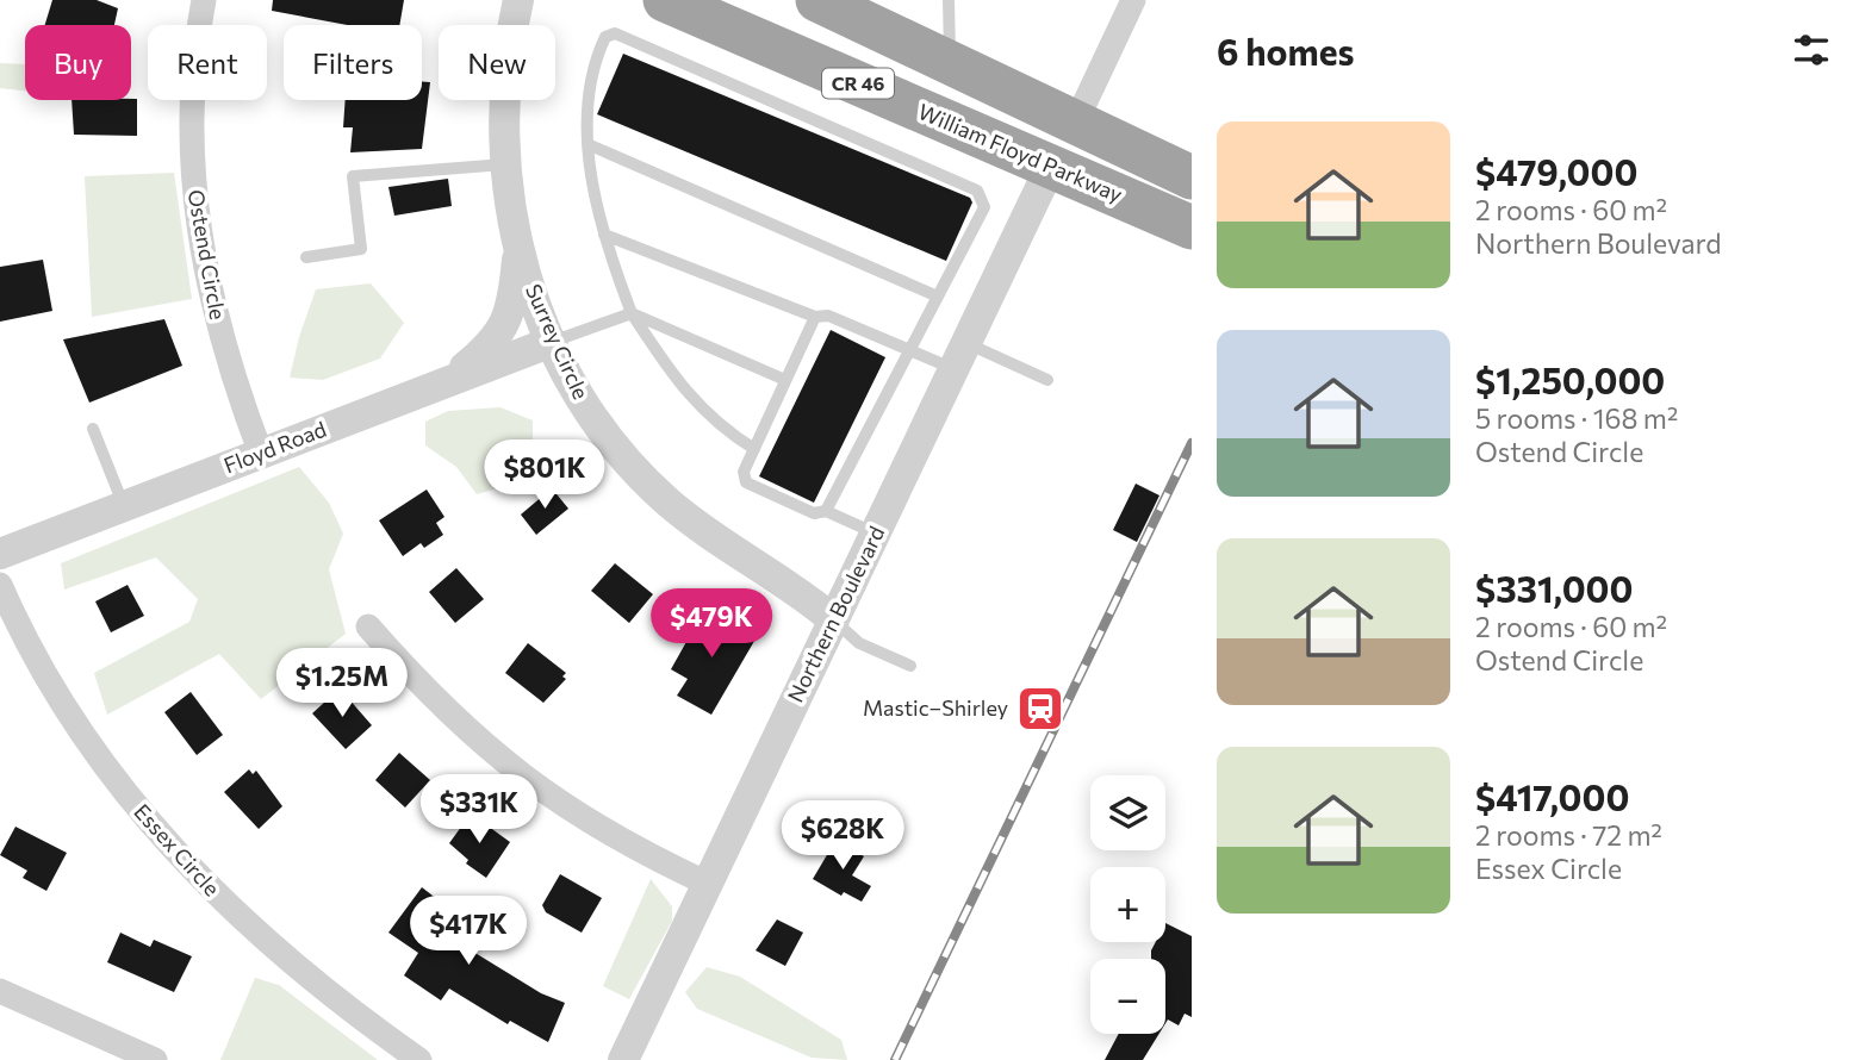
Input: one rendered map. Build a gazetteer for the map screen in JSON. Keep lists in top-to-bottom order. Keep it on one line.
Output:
{"streets":{"highway":["CR 46","William Floyd Parkway"],"street":["Ostend Circle","Surrey Circle","Floyd Road","Northern Boulevard","Essex Circle"]},"crossings":[["William Floyd Parkway","Northern Boulevard"],["Ostend Circle","Floyd Road"],["Surrey Circle","Floyd Road"],["Surrey Circle","Northern Boulevard"]],"places":{"station":["Mastic–Shirley"]},"page":{"heading":"6 homes","chip":["Buy","Rent","Filters","New"],"list":[{"name":"$479,000","note":"2 rooms · 60 m² · Northern Boulevard"},{"name":"$1,250,000","note":"5 rooms · 168 m² · Ostend Circle"},{"name":"$331,000","note":"2 rooms · 60 m² · Ostend Circle"},{"name":"$417,000","note":"2 rooms · 72 m² · Essex Circle"}],"price":["$801K","$479K","$1.25M","$331K","$628K","$417K"],"map_buttons":["+","−"]}}
